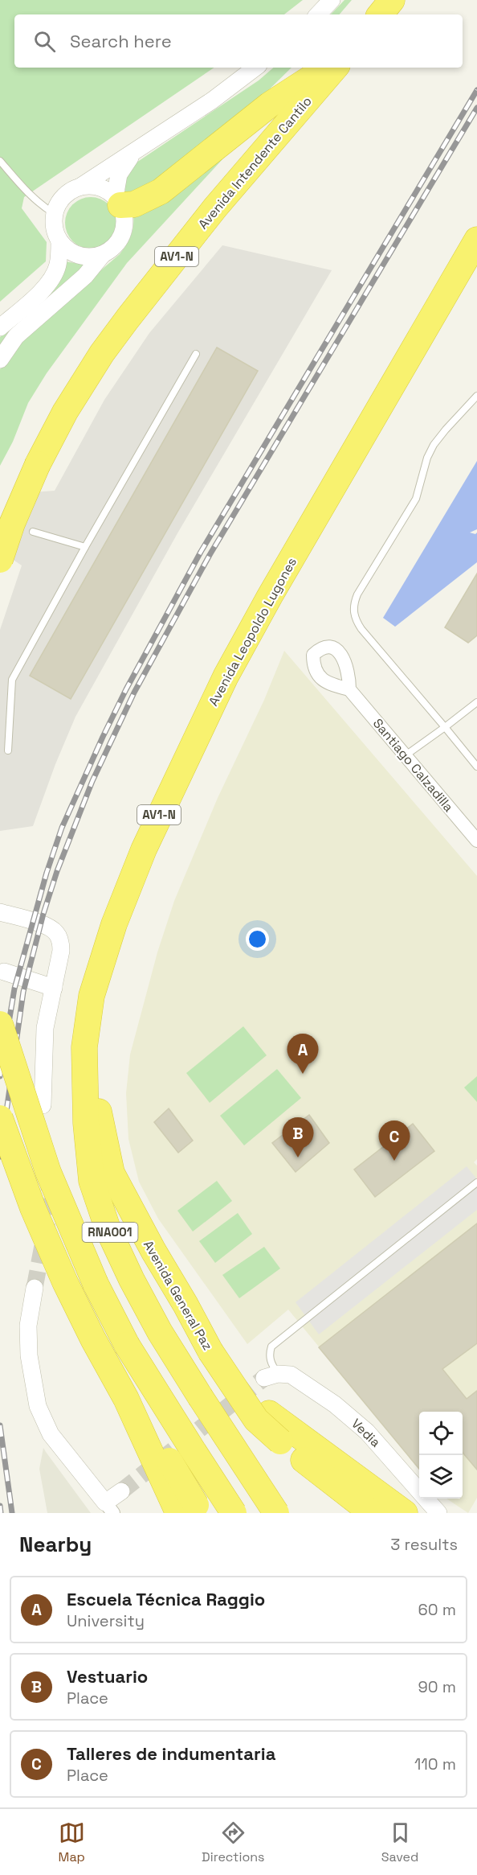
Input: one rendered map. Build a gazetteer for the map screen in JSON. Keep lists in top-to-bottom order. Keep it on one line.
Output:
{"streets":{"highway":["Avenida Intendente Cantilo","AV1-N","Avenida Leopoldo Lugones","RNA001","Avenida General Paz"],"street":["Santiago Calzadilla","Vedia"]},"crossings":[["Avenida Leopoldo Lugones","RNA001"],["Avenida Leopoldo Lugones","Avenida General Paz"],["RNA001","Avenida General Paz"]],"page":{"search":"Search here","pins":["A","B","C"],"heading":["Nearby","3 results"],"list":[{"mark":"A","name":"Escuela Técnica Raggio","note":"University","value":"60 m"},{"mark":"B","name":"Vestuario","note":"Place","value":"90 m"},{"mark":"C","name":"Talleres de indumentaria","note":"Place","value":"110 m"}],"nav":["Map","Directions","Saved"]}}
